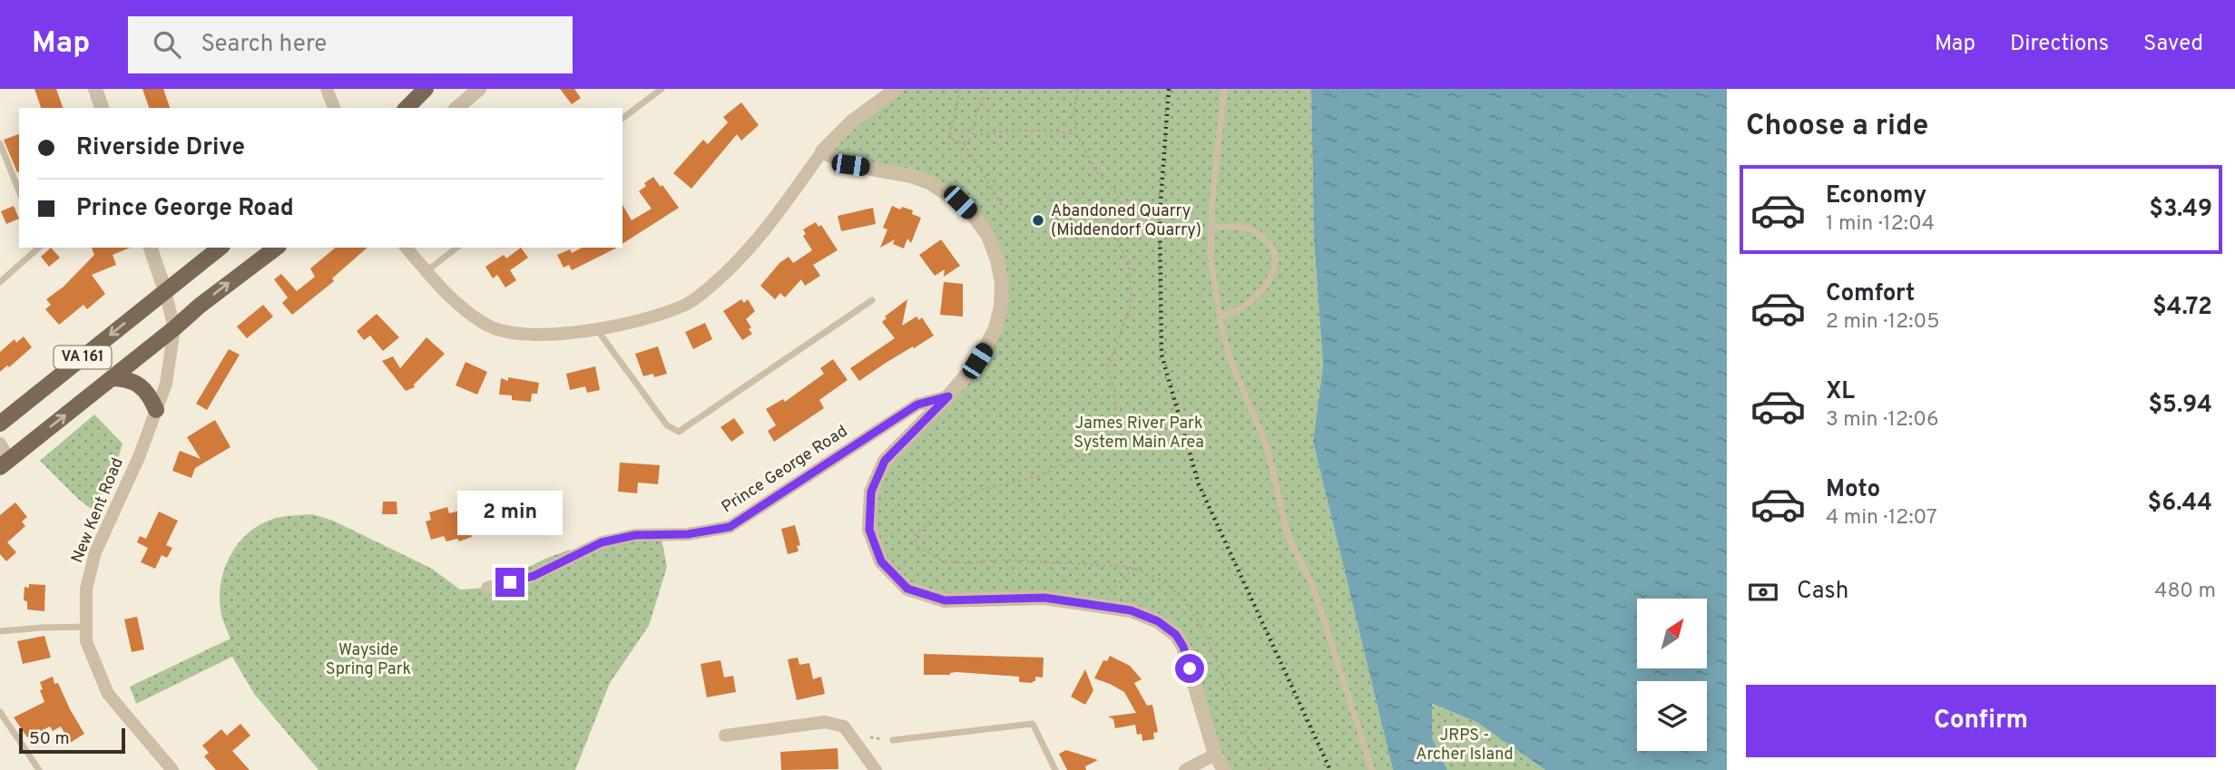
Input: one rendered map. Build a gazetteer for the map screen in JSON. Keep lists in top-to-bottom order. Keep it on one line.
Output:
{"streets":{"main road":["VA 161"],"street":["Prince George Road","New Kent Road"]},"crossings":[["VA 161","New Kent Road"]],"parks":["James River Park System Main Area","Wayside Spring Park","JRPS - Archer Island"],"places":["Abandoned Quarry (Middendorf Quarry)"],"scale_bar":"50 m","north":"top right","page":{"header":"Map","search":"Search here","nav":["Map","Directions","Saved"],"heading":"Choose a ride","banner":["Riverside Drive","Prince George Road"],"list":[{"name":"Economy","note":"1 min · 12:04","value":"$3.49"},{"name":"Comfort","note":"2 min · 12:05","value":"$4.72"},{"name":"XL","note":"3 min · 12:06","value":"$5.94"},{"name":"Moto","note":"4 min · 12:07","value":"$6.44"}],"bubble":"2 min","pay":["Cash","480 m"],"buttons":"Confirm","scale":"50 m"}}
